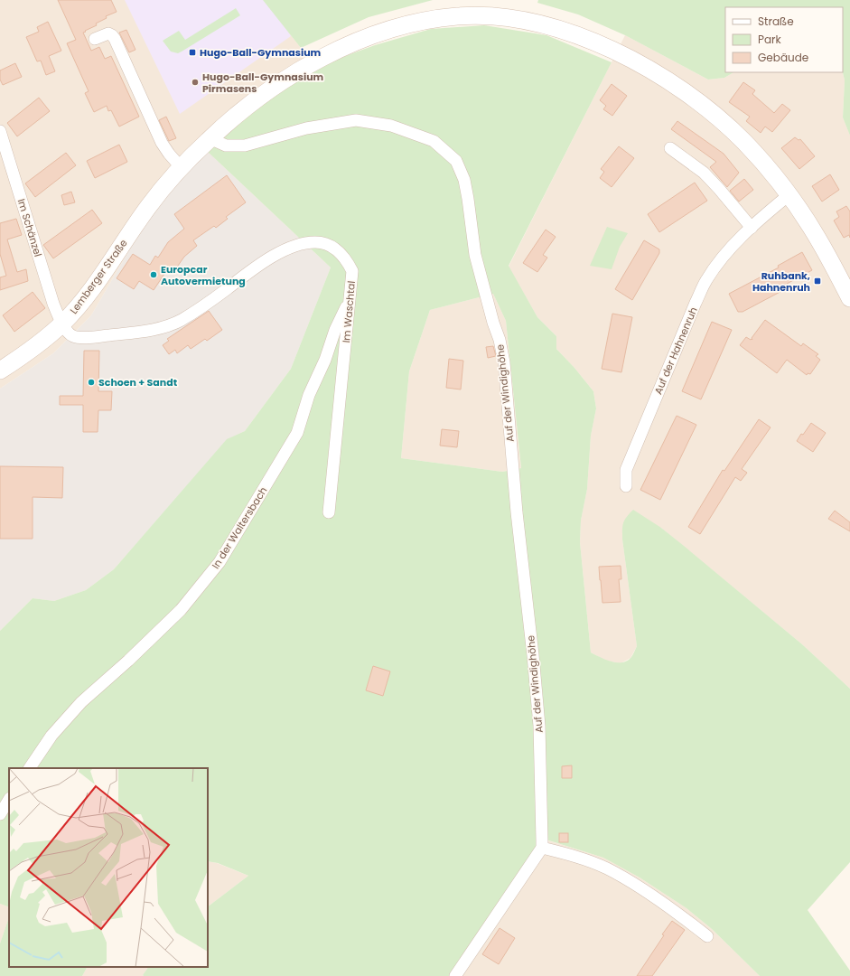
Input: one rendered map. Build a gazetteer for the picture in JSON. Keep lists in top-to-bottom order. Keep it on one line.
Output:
{"streets":{"main road":["Lemberger Straße"],"street":["Im Schänzel","Im Waschtal","Auf der Hahnenruh","Auf der Windighöhe","In der Waltersbach"]},"crossings":[["Im Schänzel","Lemberger Straße"],["Im Schänzel","Im Waschtal"],["Lemberger Straße","Im Waschtal"],["Lemberger Straße","Auf der Hahnenruh"],["Lemberger Straße","Auf der Windighöhe"],["Im Waschtal","In der Waltersbach"]],"places":{"transit":["Hugo-Ball-Gymnasium","Ruhbank, Hahnenruh"],"other":["Hugo-Ball-Gymnasium Pirmasens","Europcar Autovermietung","Schoen + Sandt"]},"legend":["Straße","Park","Gebäude"]}
